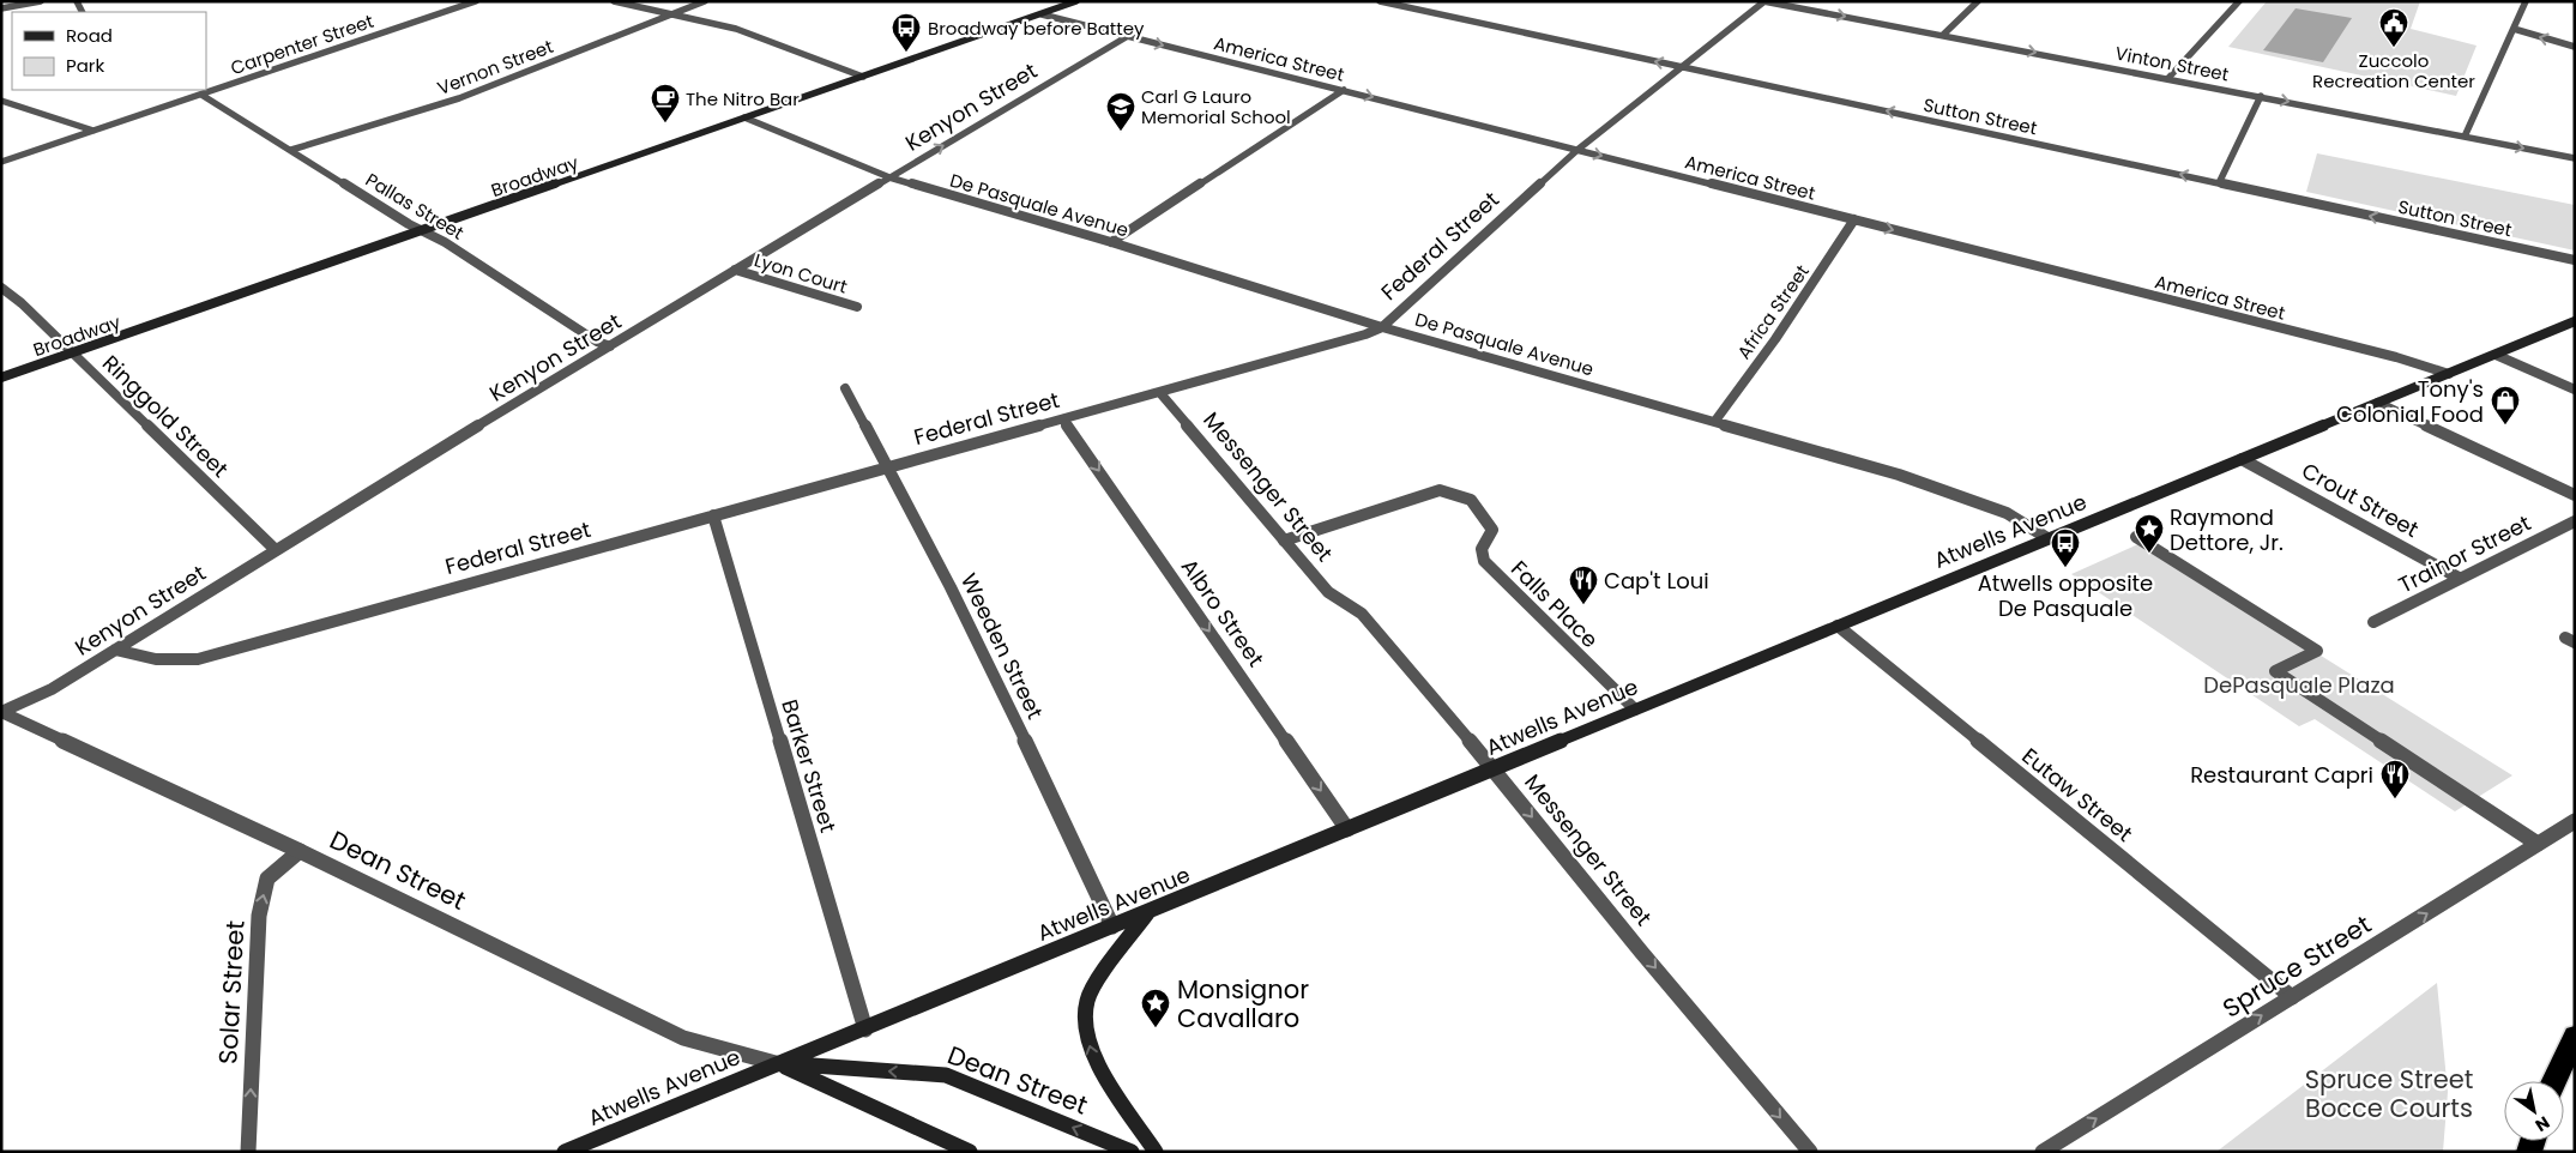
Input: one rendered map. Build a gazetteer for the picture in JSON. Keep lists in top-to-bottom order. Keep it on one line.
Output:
{"streets":{"main road":["Broadway","Atwells Avenue","Dean Street"],"street":["Carpenter Street","America Street","Vinton Street","Vernon Street","Kenyon Street","Sutton Street","De Pasquale Avenue","Pallas Street","Federal Street","Lyon Court","Africa Street","Ringgold Street","Messenger Street","Crout Street","Trainor Street","Falls Place","Albro Street","Weeden Street","Barker Street","Eutaw Street","Spruce Street","Solar Street"]},"crossings":[["Carpenter Street","Pallas Street"],["America Street","Kenyon Street"],["America Street","Broadway"],["America Street","Federal Street"],["America Street","Africa Street"],["America Street","Atwells Avenue"],["Vinton Street","Federal Street"],["Vernon Street","Pallas Street"],["Kenyon Street","De Pasquale Avenue"],["Kenyon Street","Pallas Street"],["Kenyon Street","Federal Street"],["Kenyon Street","Lyon Court"],["Kenyon Street","Ringgold Street"],["Kenyon Street","Dean Street"],["Sutton Street","Federal Street"],["Broadway","De Pasquale Avenue"],["Broadway","Pallas Street"],["Broadway","Ringgold Street"],["De Pasquale Avenue","Federal Street"],["De Pasquale Avenue","Africa Street"],["De Pasquale Avenue","Atwells Avenue"],["Federal Street","Messenger Street"],["Federal Street","Albro Street"],["Federal Street","Weeden Street"],["Federal Street","Barker Street"],["Messenger Street","Atwells Avenue"],["Messenger Street","Falls Place"],["Crout Street","Atwells Avenue"],["Crout Street","Trainor Street"],["Atwells Avenue","Falls Place"],["Atwells Avenue","Albro Street"],["Atwells Avenue","Weeden Street"],["Atwells Avenue","Barker Street"],["Atwells Avenue","Eutaw Street"],["Atwells Avenue","Dean Street"],["Eutaw Street","Spruce Street"],["Dean Street","Solar Street"]],"one_way":["America Street","Vinton Street","Sutton Street","Messenger Street","Albro Street","Spruce Street","Solar Street"],"parks":["DePasquale Plaza","Spruce Street Bocce Courts"],"places":{"public building":["Zuccolo Recreation Center"],"bus stop":["Broadway before Battey","Atwells opposite De Pasquale"],"cafe":["The Nitro Bar"],"school or university":["Carl G Lauro Memorial School"],"shop":["Tony's Colonial Food"],"place":["Raymond Dettore, Jr.","Monsignor Cavallaro"],"restaurant":["Cap't Loui","Restaurant Capri"]},"legend":["Road","Park"],"north":"bottom right"}
